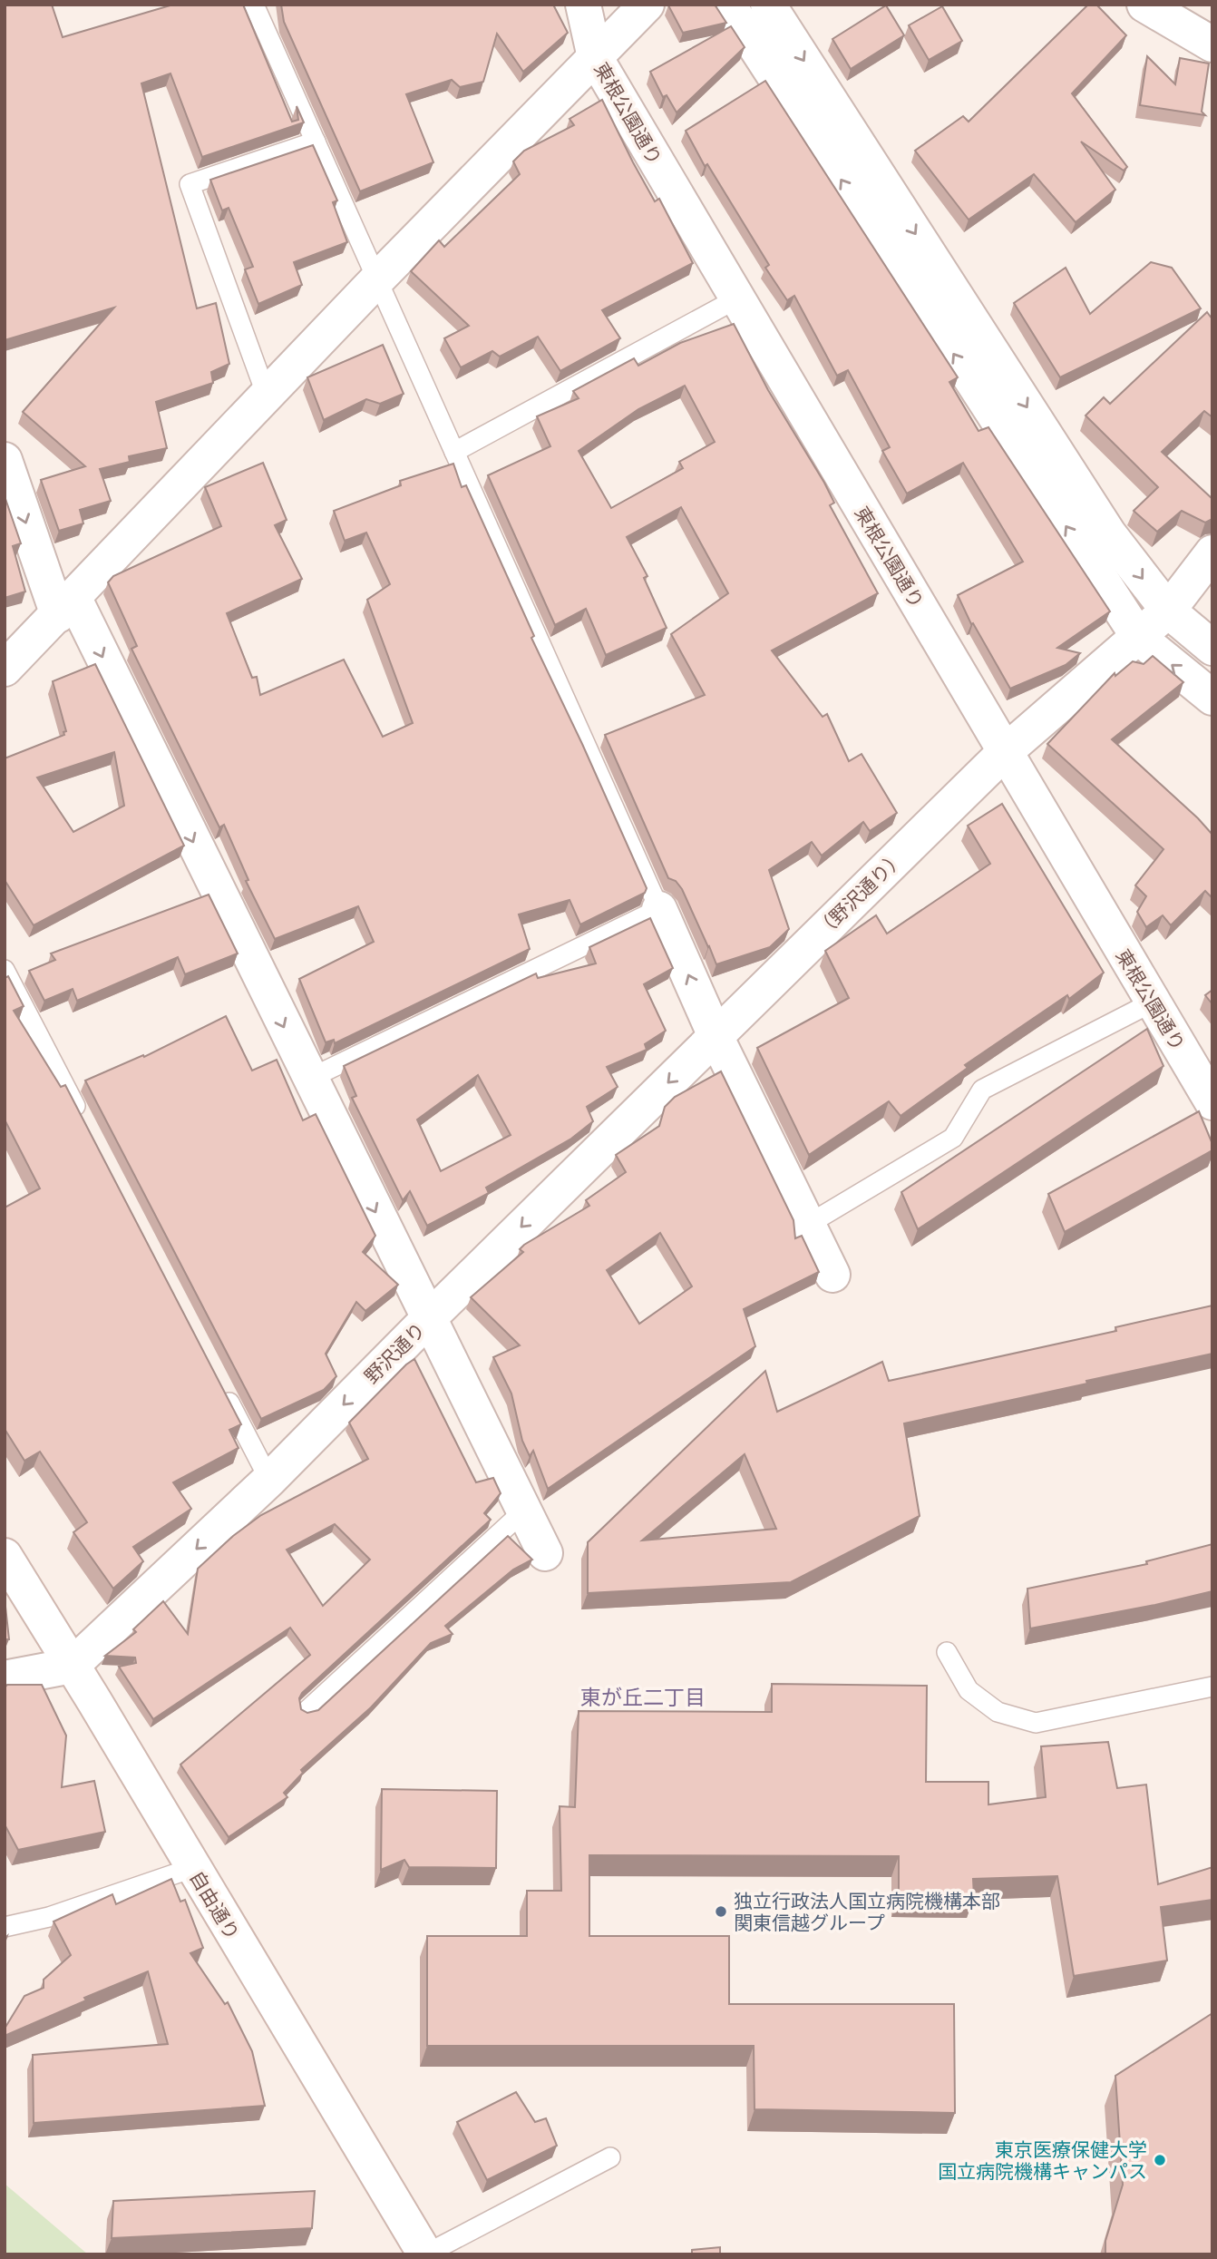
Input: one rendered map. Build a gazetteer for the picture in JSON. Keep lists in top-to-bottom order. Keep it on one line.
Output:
{"streets":{"street":["東根公園通り","（野沢通り）","野沢通り","自由通り"]},"crossings":[["東根公園通り","（野沢通り）"],["（野沢通り）","野沢通り"],["野沢通り","自由通り"]],"one_way":["野沢通り"],"districts":["東が丘二丁目"],"places":["独立行政法人国立病院機構本部 関東信越グループ","東京医療保健大学 国立病院機構キャンパス"]}
